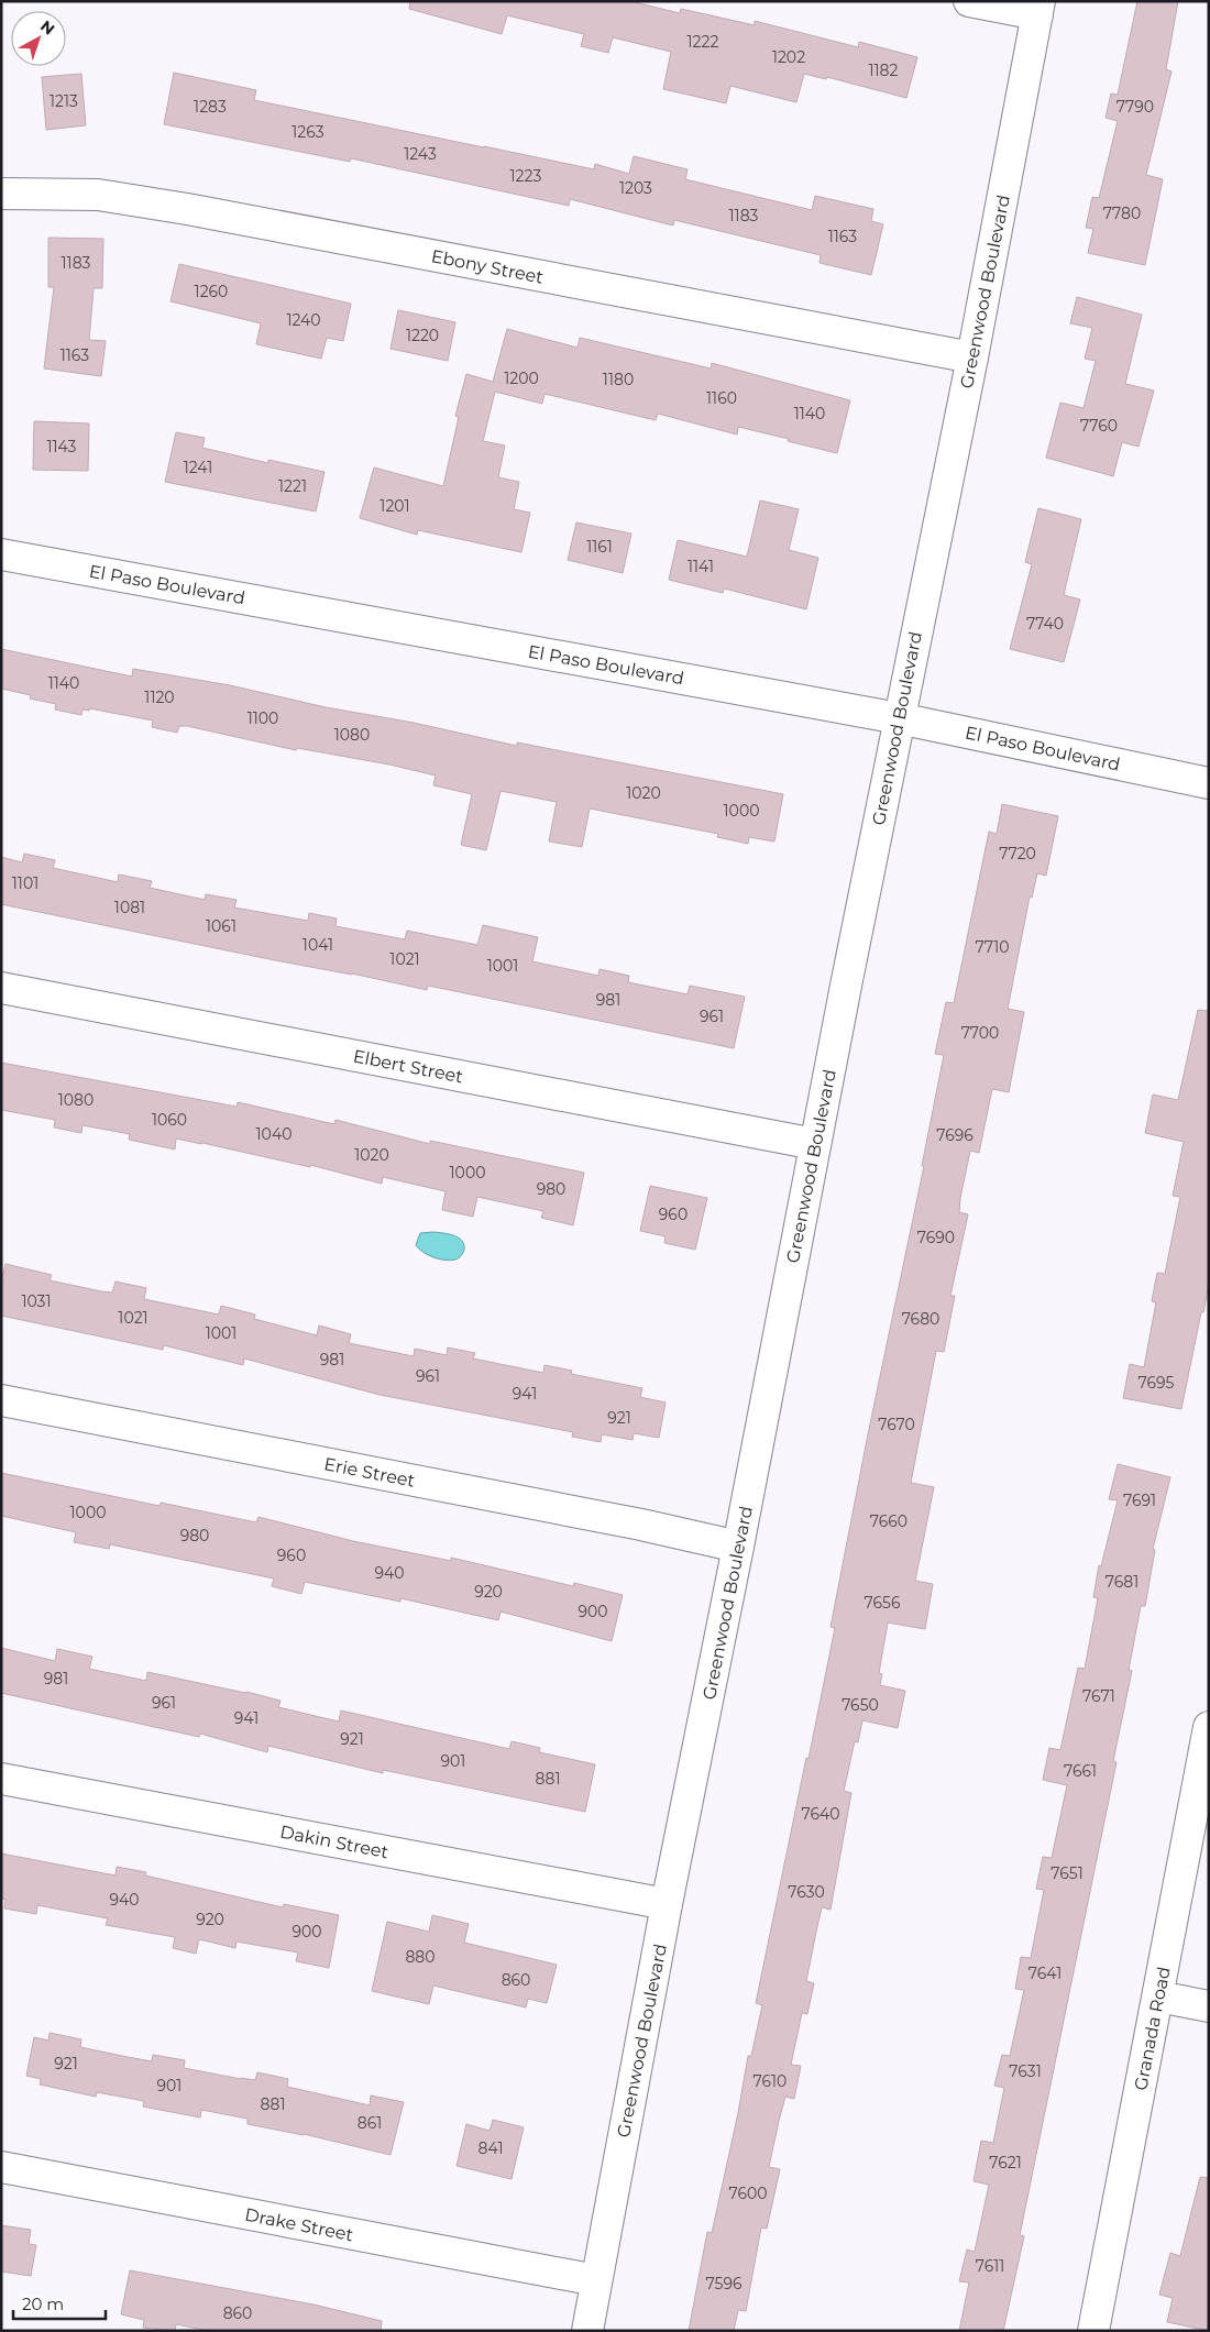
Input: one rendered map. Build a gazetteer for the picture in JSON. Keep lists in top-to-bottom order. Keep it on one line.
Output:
{"streets":{"street":["Ebony Street","Greenwood Boulevard","El Paso Boulevard","Elbert Street","Erie Street","Dakin Street","Granada Road","Drake Street"]},"crossings":[["Ebony Street","Greenwood Boulevard"],["Greenwood Boulevard","El Paso Boulevard"],["Greenwood Boulevard","Elbert Street"],["Greenwood Boulevard","Erie Street"],["Greenwood Boulevard","Dakin Street"],["Greenwood Boulevard","Drake Street"]],"house_numbers":["1222","1202","1182","1213","1283","7790","1263","1243","1223","1203","7780","1183","1163","1183","1260","1240","1220","1163","1200","1180","1160","1140","7760","1143","1241","1221","1201","1161","1141","7740","1140","1120","1100","1080","1020","1000","7720","1101","1081","1061","1041","7710","1021","1001","981","961","7700","1080","1060","1040","7696","1020","1000","980","960","7690","1031","1021","7680","1001","981","961","7695","941","921","7670","7691","1000","7660","980","960","940","7681","920","7656","900","981","7671","961","7650","941","921","901","7661","881","7640","7651","7630","940","920","900","880","7641","860","921","7631","7610","901","881","861","841","7621","7600","7611","7596","860"],"scale_bar":"20 m","north":"top right"}
